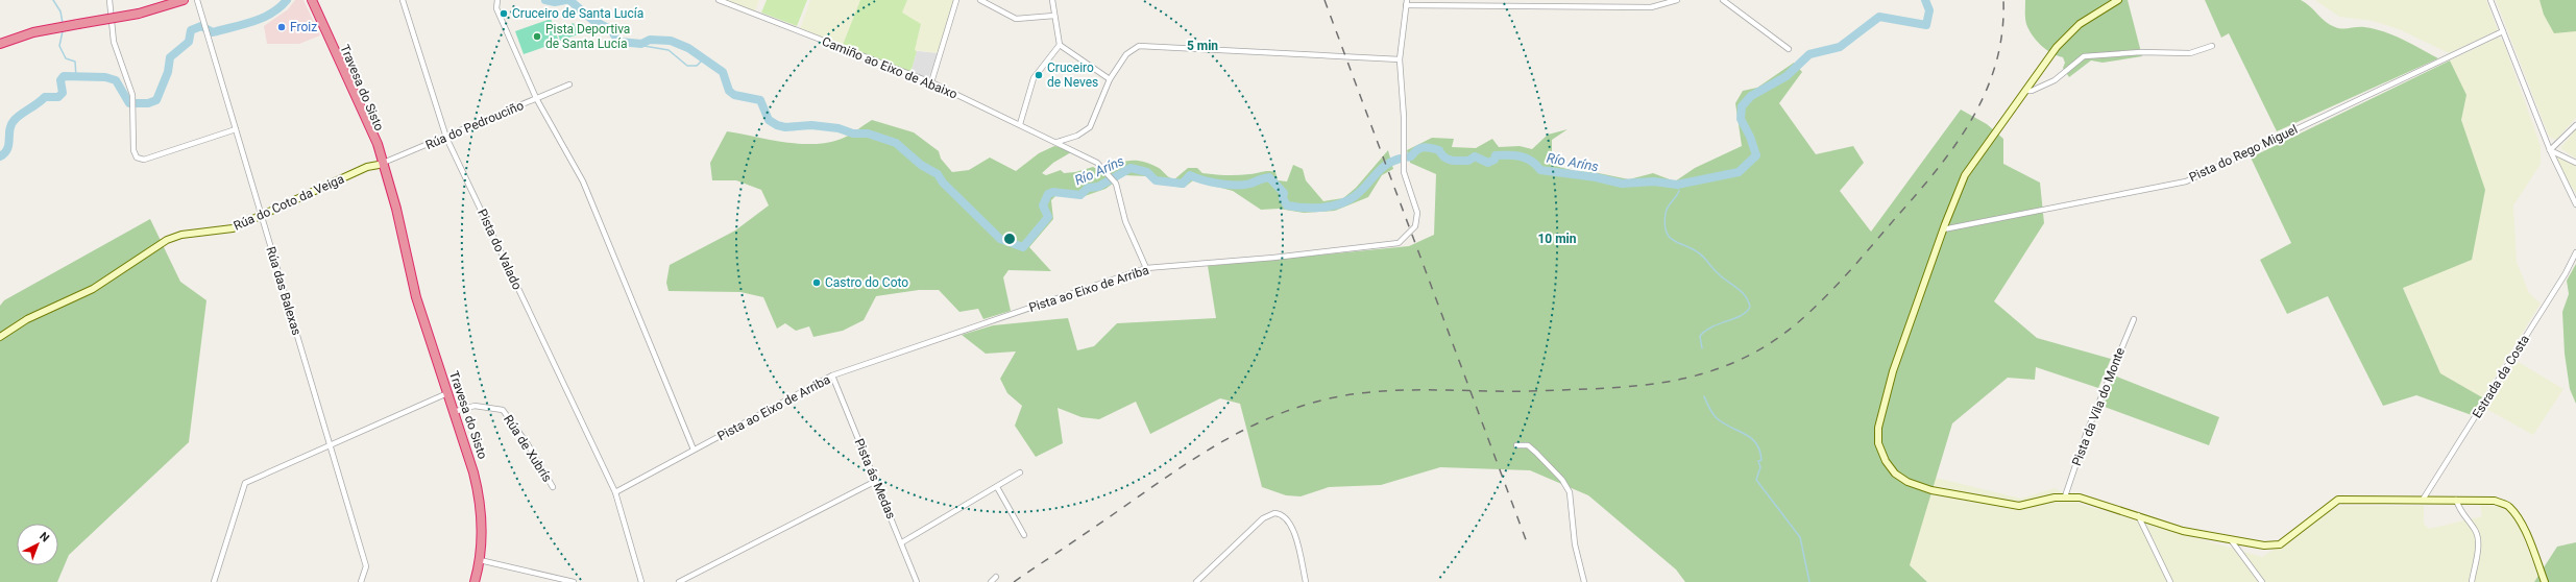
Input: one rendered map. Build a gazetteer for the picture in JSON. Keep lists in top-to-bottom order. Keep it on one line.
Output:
{"streets":{"highway":["Travesa do Sisto"],"street":["Camiño ao Eixo de Abaixo","Rúa do Pedrouciño","Pista do Rego Miguel","Rúa do Coto da Veiga","Pista do Valado","Pista ao Eixo de Arriba","Rúa das Balexas","Estrada da Costa","Pista da Vila do Monte","Rúa de Xubrís","Pista ás Medas"]},"crossings":[["Camiño ao Eixo de Abaixo","Pista ao Eixo de Arriba"],["Travesa do Sisto","Rúa do Pedrouciño"],["Travesa do Sisto","Rúa do Coto da Veiga"],["Travesa do Sisto","Rúa de Xubrís"],["Rúa do Pedrouciño","Rúa do Coto da Veiga"],["Rúa do Pedrouciño","Pista do Valado"],["Rúa do Coto da Veiga","Rúa das Balexas"],["Pista do Valado","Pista ao Eixo de Arriba"],["Pista ao Eixo de Arriba","Pista ás Medas"]],"water":["Río Aríns"],"places":["Cruceiro de Santa Lucía","Froiz","Pista Deportiva de Santa Lucía","Cruceiro de Neves","Castro do Coto"],"north":"top right","rings":["5 min","10 min"]}
